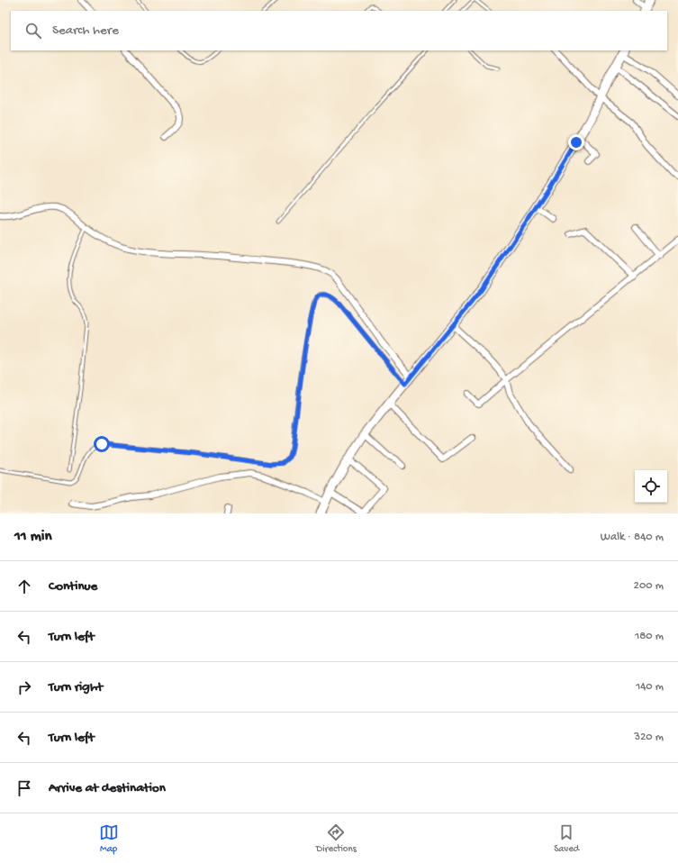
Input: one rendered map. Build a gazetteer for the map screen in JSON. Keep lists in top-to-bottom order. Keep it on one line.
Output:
{"page":{"search":"Search here","heading":["11 min","Walk · 840 m"],"list":[["Continue","200 m"],["Turn left","180 m"],["Turn right","140 m"],["Turn left","320 m"],"Arrive at destination"],"nav":["Map","Directions","Saved"]}}
